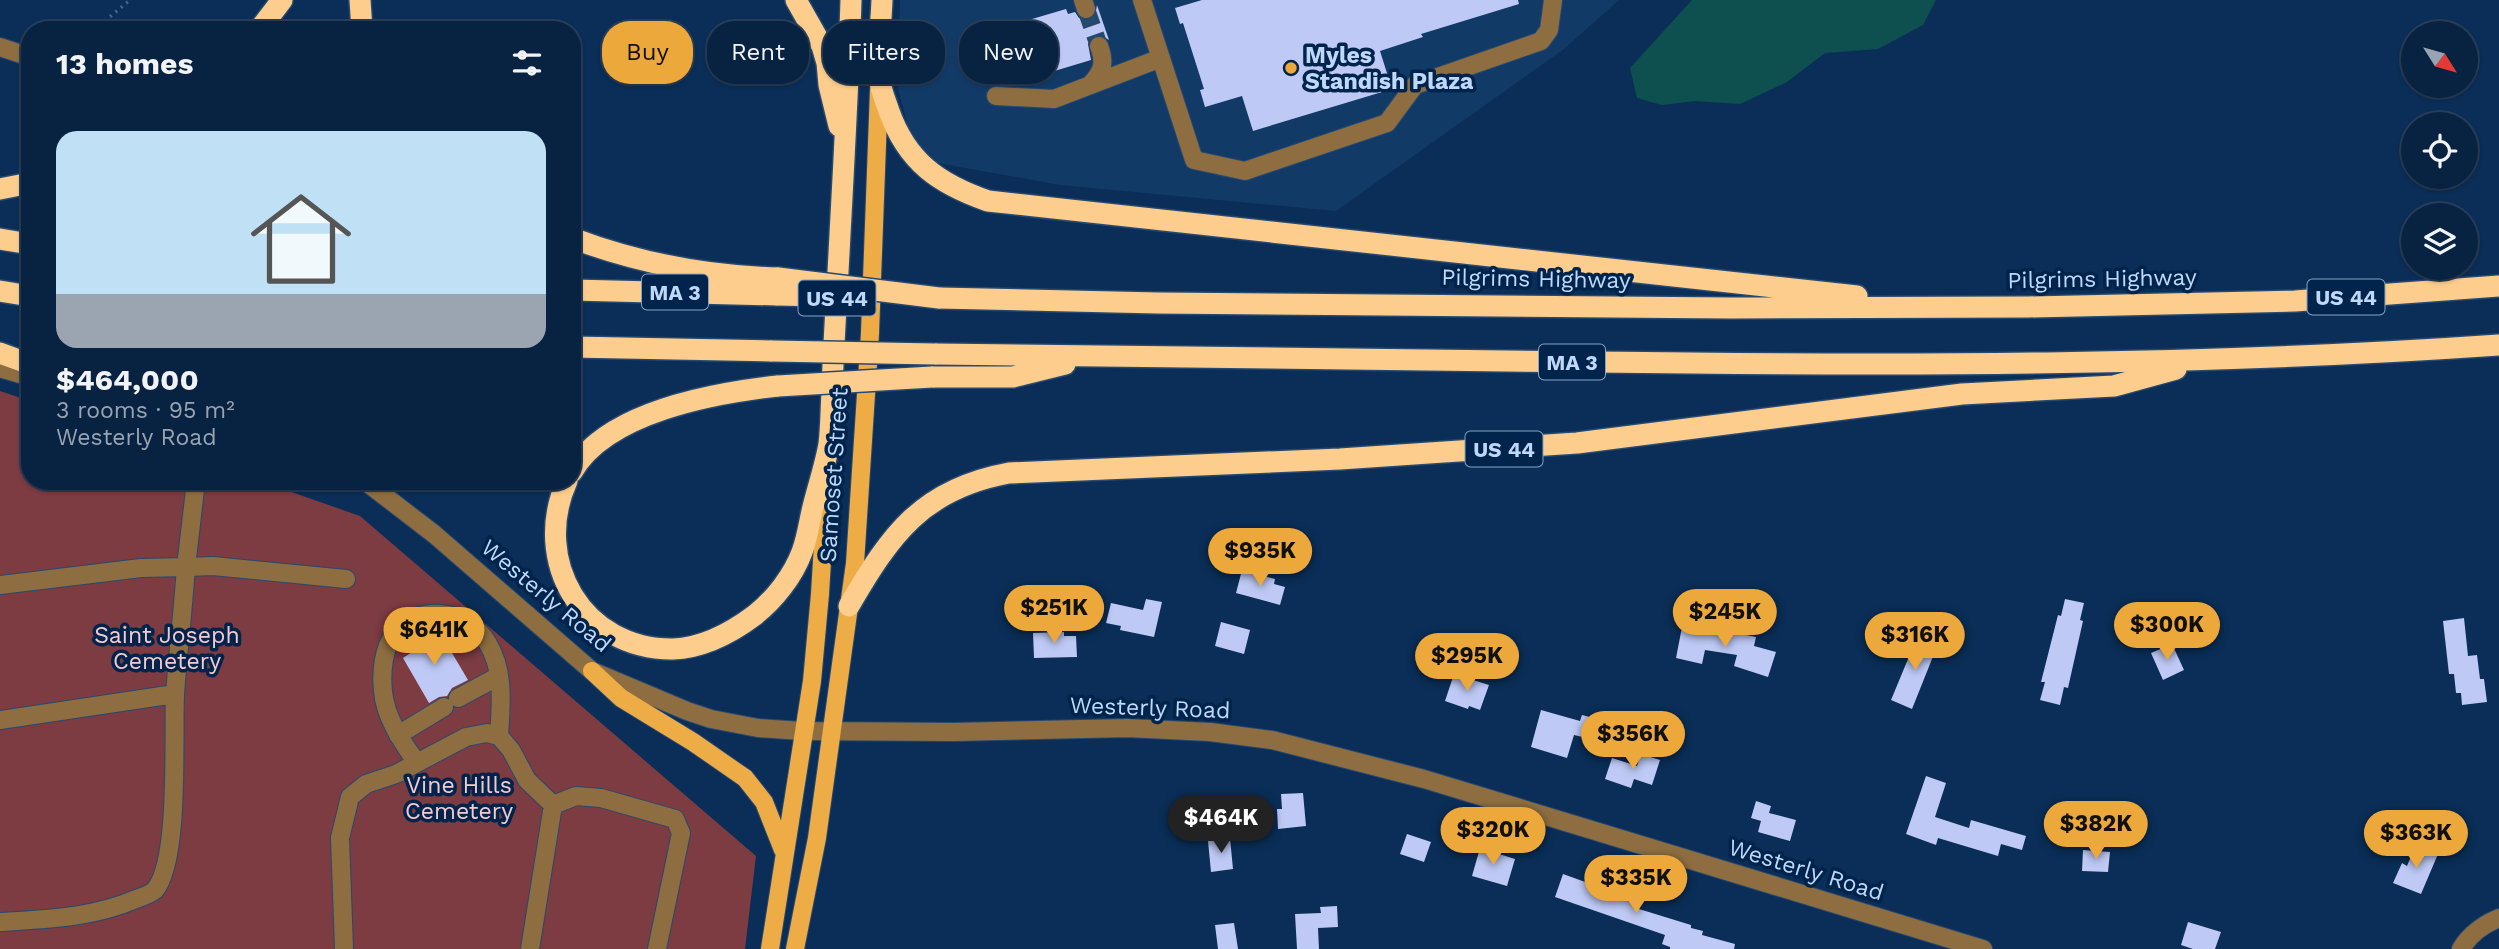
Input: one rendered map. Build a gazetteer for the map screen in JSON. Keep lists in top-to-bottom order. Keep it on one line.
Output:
{"streets":{"highway":["Pilgrims Highway","MA 3","US 44","Samoset Street"],"street":["Westerly Road"]},"crossings":[["Pilgrims Highway","MA 3"],["Pilgrims Highway","US 44"],["MA 3","US 44"],["US 44","Samoset Street"],["Samoset Street","Westerly Road"]],"parks":["Saint Joseph Cemetery","Vine Hills Cemetery"],"places":["Myles Standish Plaza"],"north":"bottom right","page":{"chip":["Buy","Rent","Filters","New"],"heading":"13 homes","list":[{"name":"$464,000","note":"3 rooms · 95 m² · Westerly Road"}],"price":["$935K","$251K","$245K","$300K","$641K","$316K","$295K","$356K","$464K","$382K","$320K","$363K","$335K"]}}
